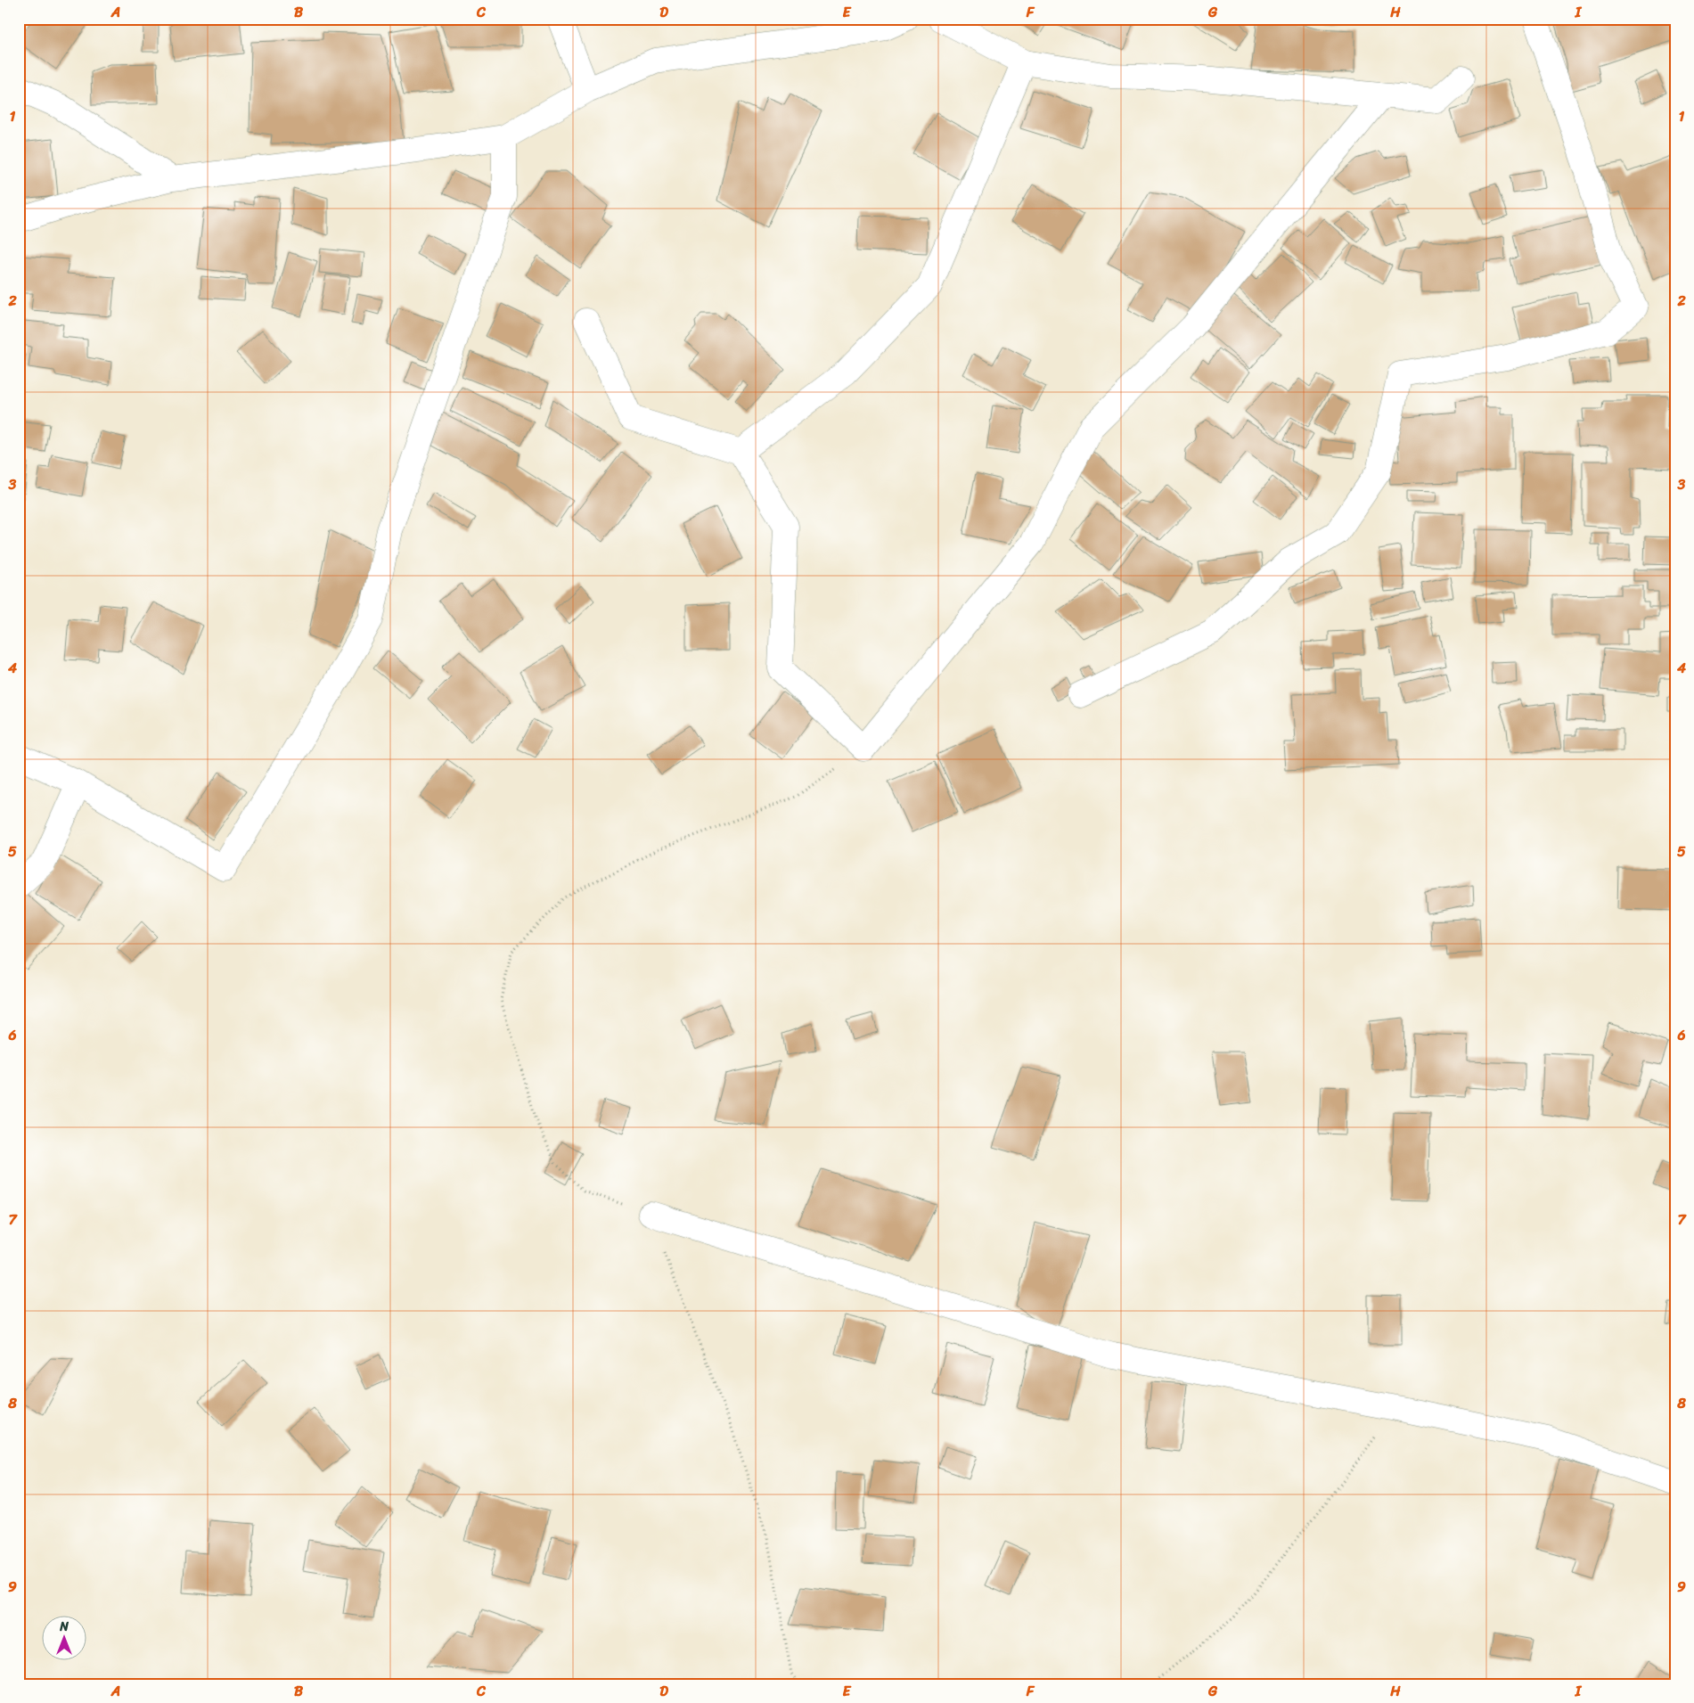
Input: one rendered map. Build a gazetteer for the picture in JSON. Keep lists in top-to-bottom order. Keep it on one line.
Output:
{"north":"top","grid":{"columns":["A","B","C","D","E","F","G","H","I"],"rows":["1","2","3","4","5","6","7","8","9"]}}
